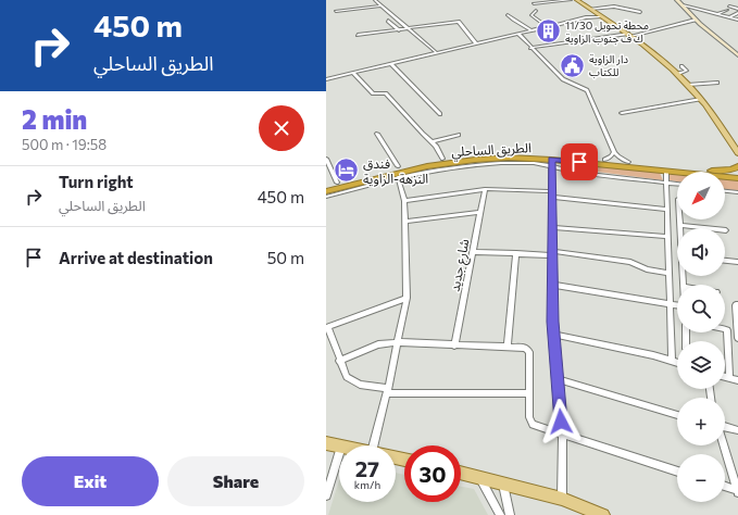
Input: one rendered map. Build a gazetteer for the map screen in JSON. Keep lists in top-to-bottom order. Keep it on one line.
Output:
{"streets":{"highway":["الطريق الساحلي"],"street":["شارع جديد"]},"places":{"building":["محطة تحويل 11/30 ك ف جنوب الزاوية"],"public building":["دار الزاوية للكتاب"],"hotel":["فندق النزهة-الزاوية"]},"north":"bottom left","page":{"turn":["450 m","الطريق الساحلي"],"heading":["2 min","500 m · 19:58"],"list":[{"name":"Turn right","note":"الطريق الساحلي","value":"450 m"},{"name":"Arrive at destination","value":"50 m"}],"map_buttons":["+","−"],"speed":"27 km/h","limit":"30","buttons":["Exit","Share"]}}
